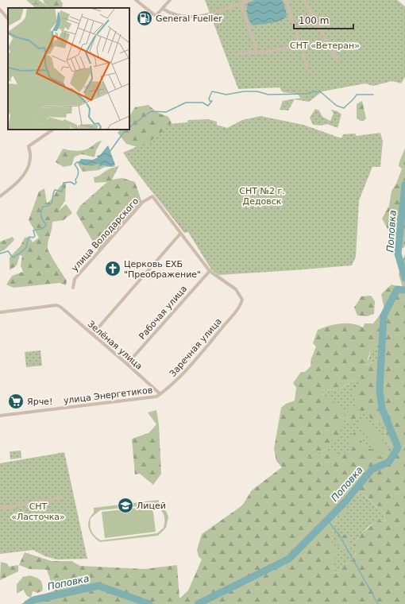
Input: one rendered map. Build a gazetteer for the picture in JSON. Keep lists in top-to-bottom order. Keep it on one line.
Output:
{"streets":{"street":["улица Володарского","Рабочая улица","Зелёная улица","Заречная улица","улица Энергетиков"]},"crossings":[["Рабочая улица","Зелёная улица"],["Рабочая улица","Заречная улица"],["Зелёная улица","Заречная улица"],["Зелёная улица","улица Энергетиков"],["Заречная улица","улица Энергетиков"]],"water":["Поповка"],"parks":["СНТ «Ветеран»","СНТ №2 г. Дедовск","СНТ «Ласточка»"],"places":{"fuel station":["General Fueller"],"church":["Церковь ЕХБ \"Преображение\""],"supermarket":["Ярче!"],"school or university":["Лицей"]},"scale_bar":"100 m"}
